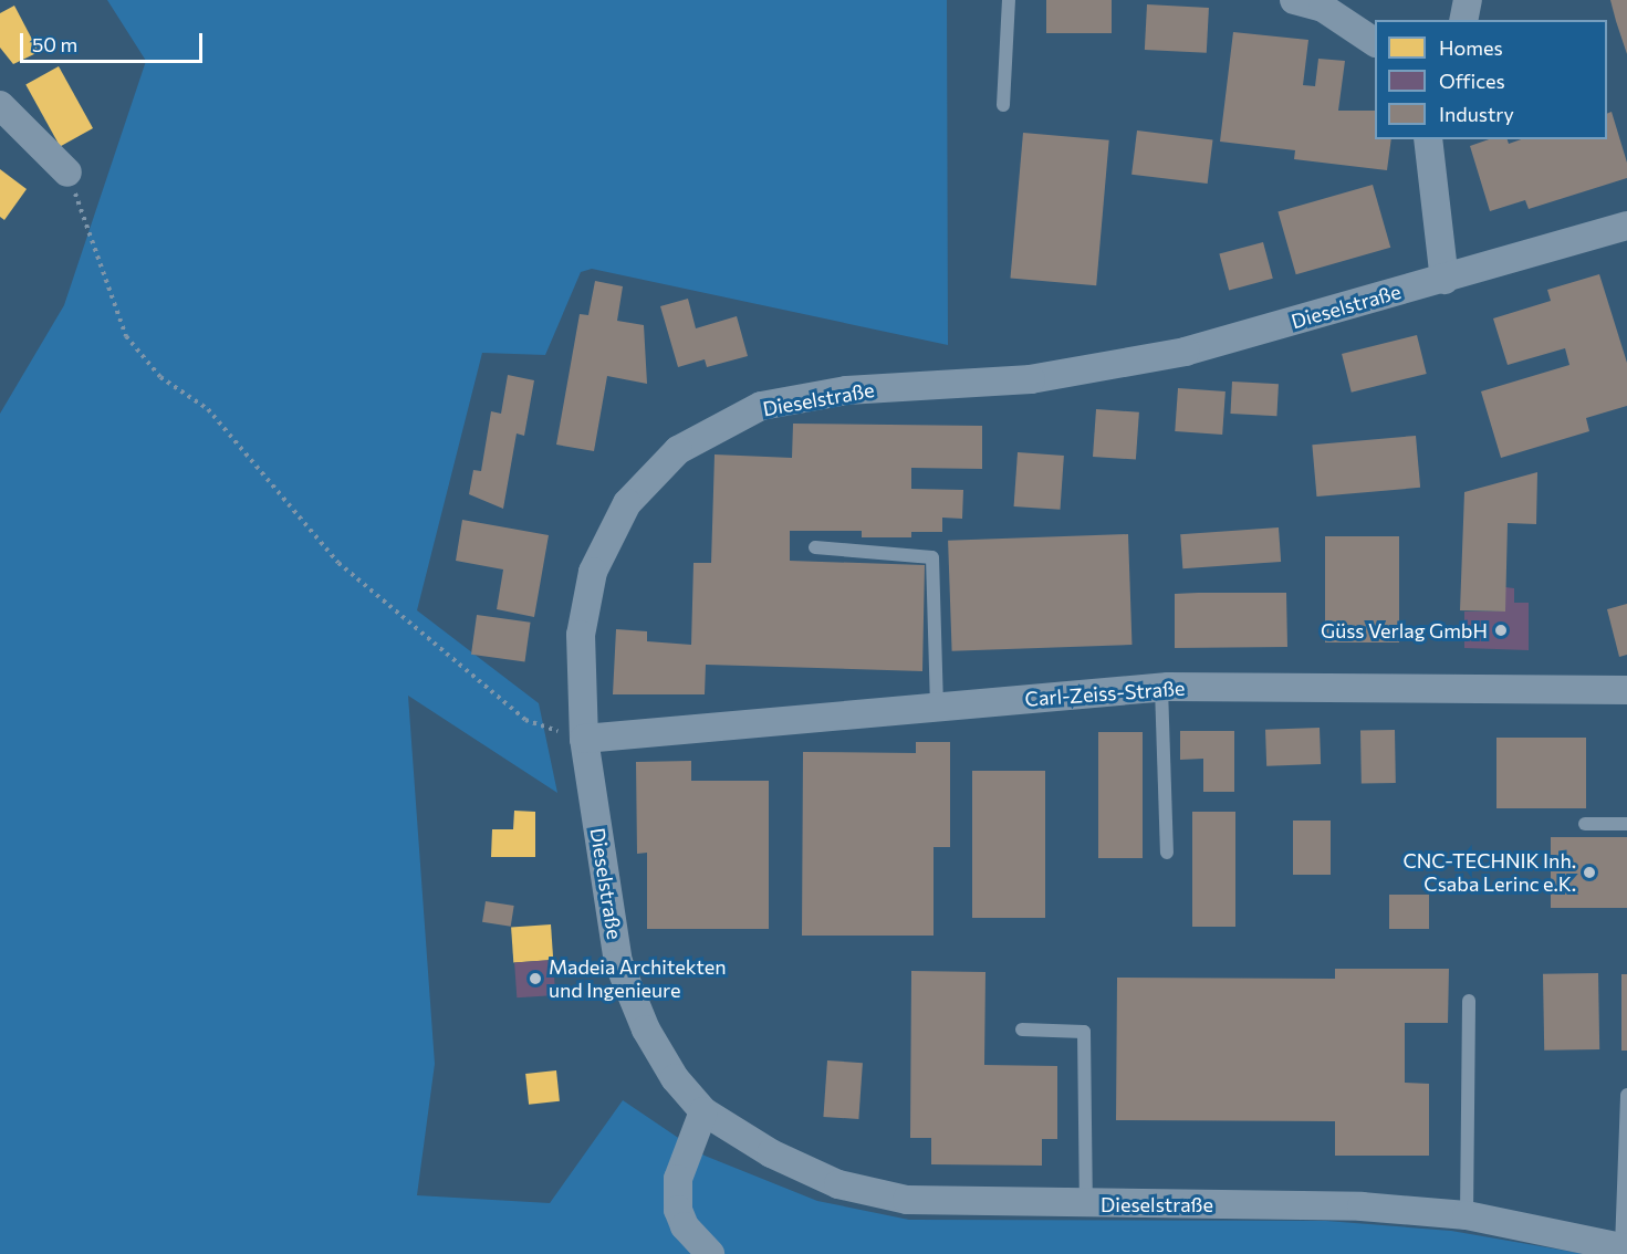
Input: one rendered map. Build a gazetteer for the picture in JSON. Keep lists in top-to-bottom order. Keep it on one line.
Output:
{"streets":{"street":["Dieselstraße","Carl-Zeiss-Straße"]},"crossings":[["Dieselstraße","Carl-Zeiss-Straße"]],"places":["Güss Verlag GmbH","CNC-TECHNIK Inh. Csaba Lerinc e.K.","Madeia Architekten und Ingenieure"],"legend":["Homes","Offices","Industry"],"scale_bar":"50 m"}
